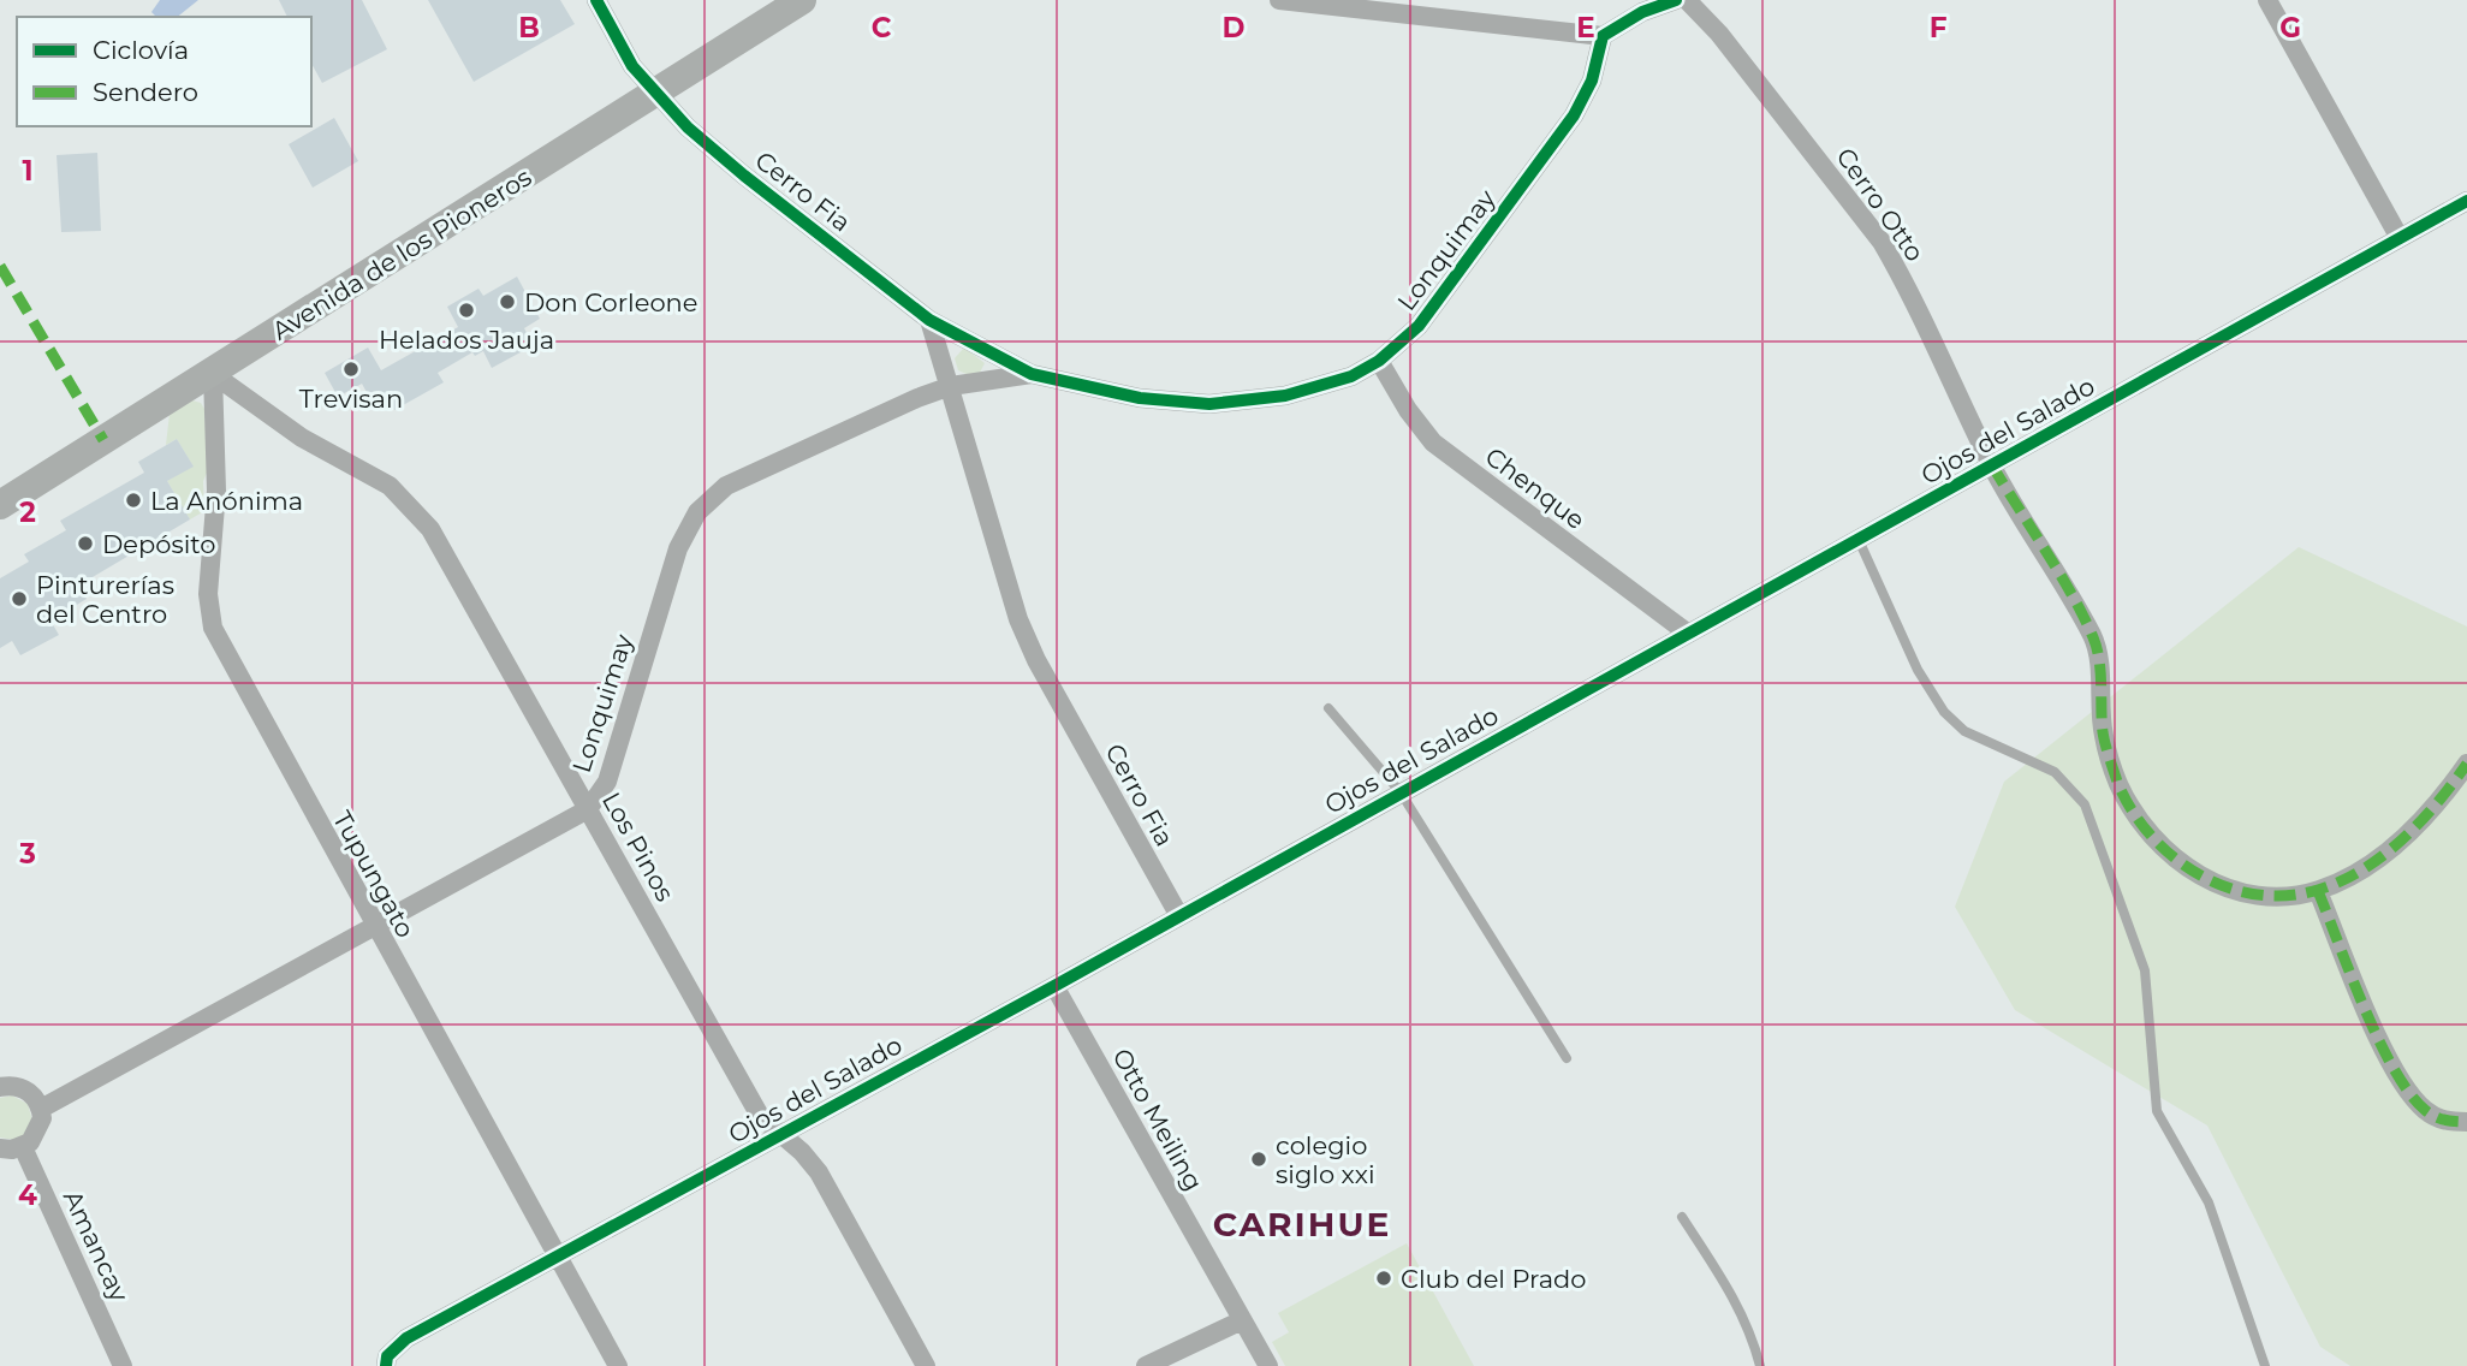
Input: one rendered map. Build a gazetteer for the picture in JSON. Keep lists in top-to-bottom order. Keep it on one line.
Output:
{"streets":{"main road":["Avenida de los Pioneros"],"street":["Cerro Fia","Cerro Otto","Lonquimay","Ojos del Salado","Chenque","Los Pinos","Tupungato","Otto Meiling","Amancay"]},"crossings":[["Cerro Fia","Lonquimay"],["Cerro Fia","Avenida de los Pioneros"],["Cerro Fia","Ojos del Salado"],["Cerro Otto","Ojos del Salado"],["Lonquimay","Chenque"],["Lonquimay","Los Pinos"],["Lonquimay","Tupungato"],["Avenida de los Pioneros","Los Pinos"],["Avenida de los Pioneros","Tupungato"],["Ojos del Salado","Chenque"],["Ojos del Salado","Los Pinos"],["Ojos del Salado","Tupungato"],["Ojos del Salado","Otto Meiling"],["Los Pinos","Tupungato"]],"districts":["CARIHUE"],"places":["Don Corleone","Helados Jauja","Trevisan","La Anónima","Depósito","Pinturerías del Centro","colegio siglo xxi","Club del Prado"],"legend":["Ciclovía","Sendero"],"grid":{"columns":["B","C","D","E","F","G"],"rows":["1","2","3","4"]}}
